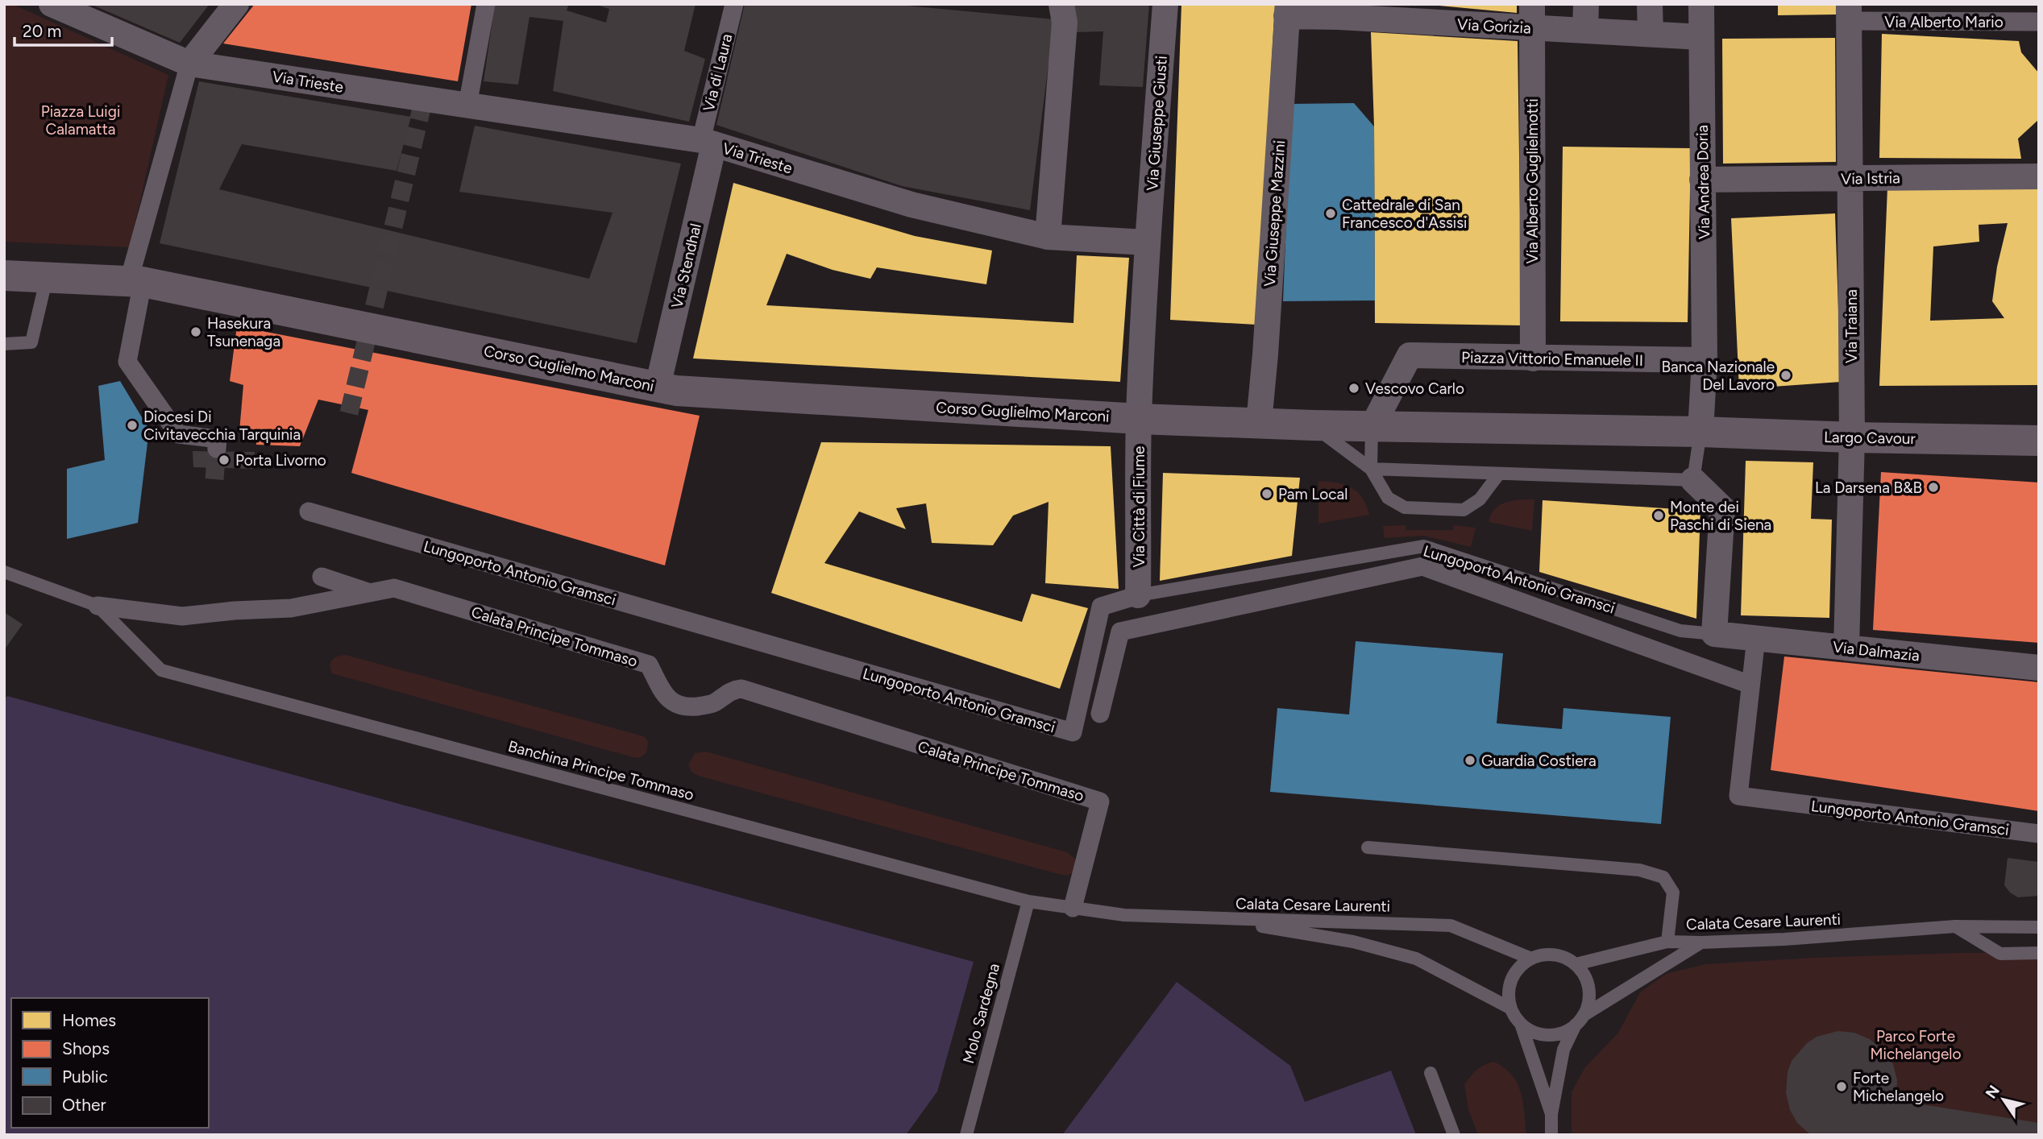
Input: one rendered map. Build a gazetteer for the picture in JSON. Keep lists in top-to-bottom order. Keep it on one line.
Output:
{"streets":{"main road":["Corso Guglielmo Marconi","Largo Cavour"],"street":["Via Alberto Mario","Via Gorizia","Via di Laura","Via Trieste","Via Giuseppe Giusti","Via Istria","Via Alberto Guglielmotti","Via Andrea Doria","Via Giuseppe Mazzini","Via Stendhal","Via Traiana","Piazza Vittorio Emanuele II","Via Città di Fiume","Lungoporto Antonio Gramsci","Calata Principe Tommaso","Via Dalmazia"],"lane":["Banchina Principe Tommaso","Calata Cesare Laurenti","Molo Sardegna"]},"crossings":[["Via Alberto Mario","Via Traiana"],["Via Gorizia","Via Alberto Guglielmotti"],["Via Gorizia","Via Andrea Doria"],["Via Gorizia","Via Giuseppe Mazzini"],["Via di Laura","Via Trieste"],["Via di Laura","Via Stendhal"],["Via Trieste","Via Giuseppe Giusti"],["Via Trieste","Via Stendhal"],["Via Istria","Via Andrea Doria"],["Via Istria","Via Traiana"],["Via Alberto Guglielmotti","Piazza Vittorio Emanuele II"],["Via Andrea Doria","Piazza Vittorio Emanuele II"],["Via Stendhal","Corso Guglielmo Marconi"],["Via Traiana","Largo Cavour"],["Via Traiana","Via Dalmazia"],["Corso Guglielmo Marconi","Via Città di Fiume"],["Via Città di Fiume","Lungoporto Antonio Gramsci"],["Lungoporto Antonio Gramsci","Via Dalmazia"],["Calata Principe Tommaso","Banchina Principe Tommaso"],["Banchina Principe Tommaso","Calata Cesare Laurenti"],["Banchina Principe Tommaso","Molo Sardegna"]],"parks":["Piazza Luigi Calamatta","Parco Forte Michelangelo"],"places":["Cattedrale di San Francesco d'Assisi","Hasekura Tsunenaga","Banca Nazionale Del Lavoro","Vescovo Carlo","Diocesi Di Civitavecchia Tarquinia","Porta Livorno","La Darsena B&B","Pam Local","Monte dei Paschi di Siena","Guardia Costiera","Forte Michelangelo"],"legend":["Homes","Shops","Public","Other"],"scale_bar":"20 m","north":"top left"}
